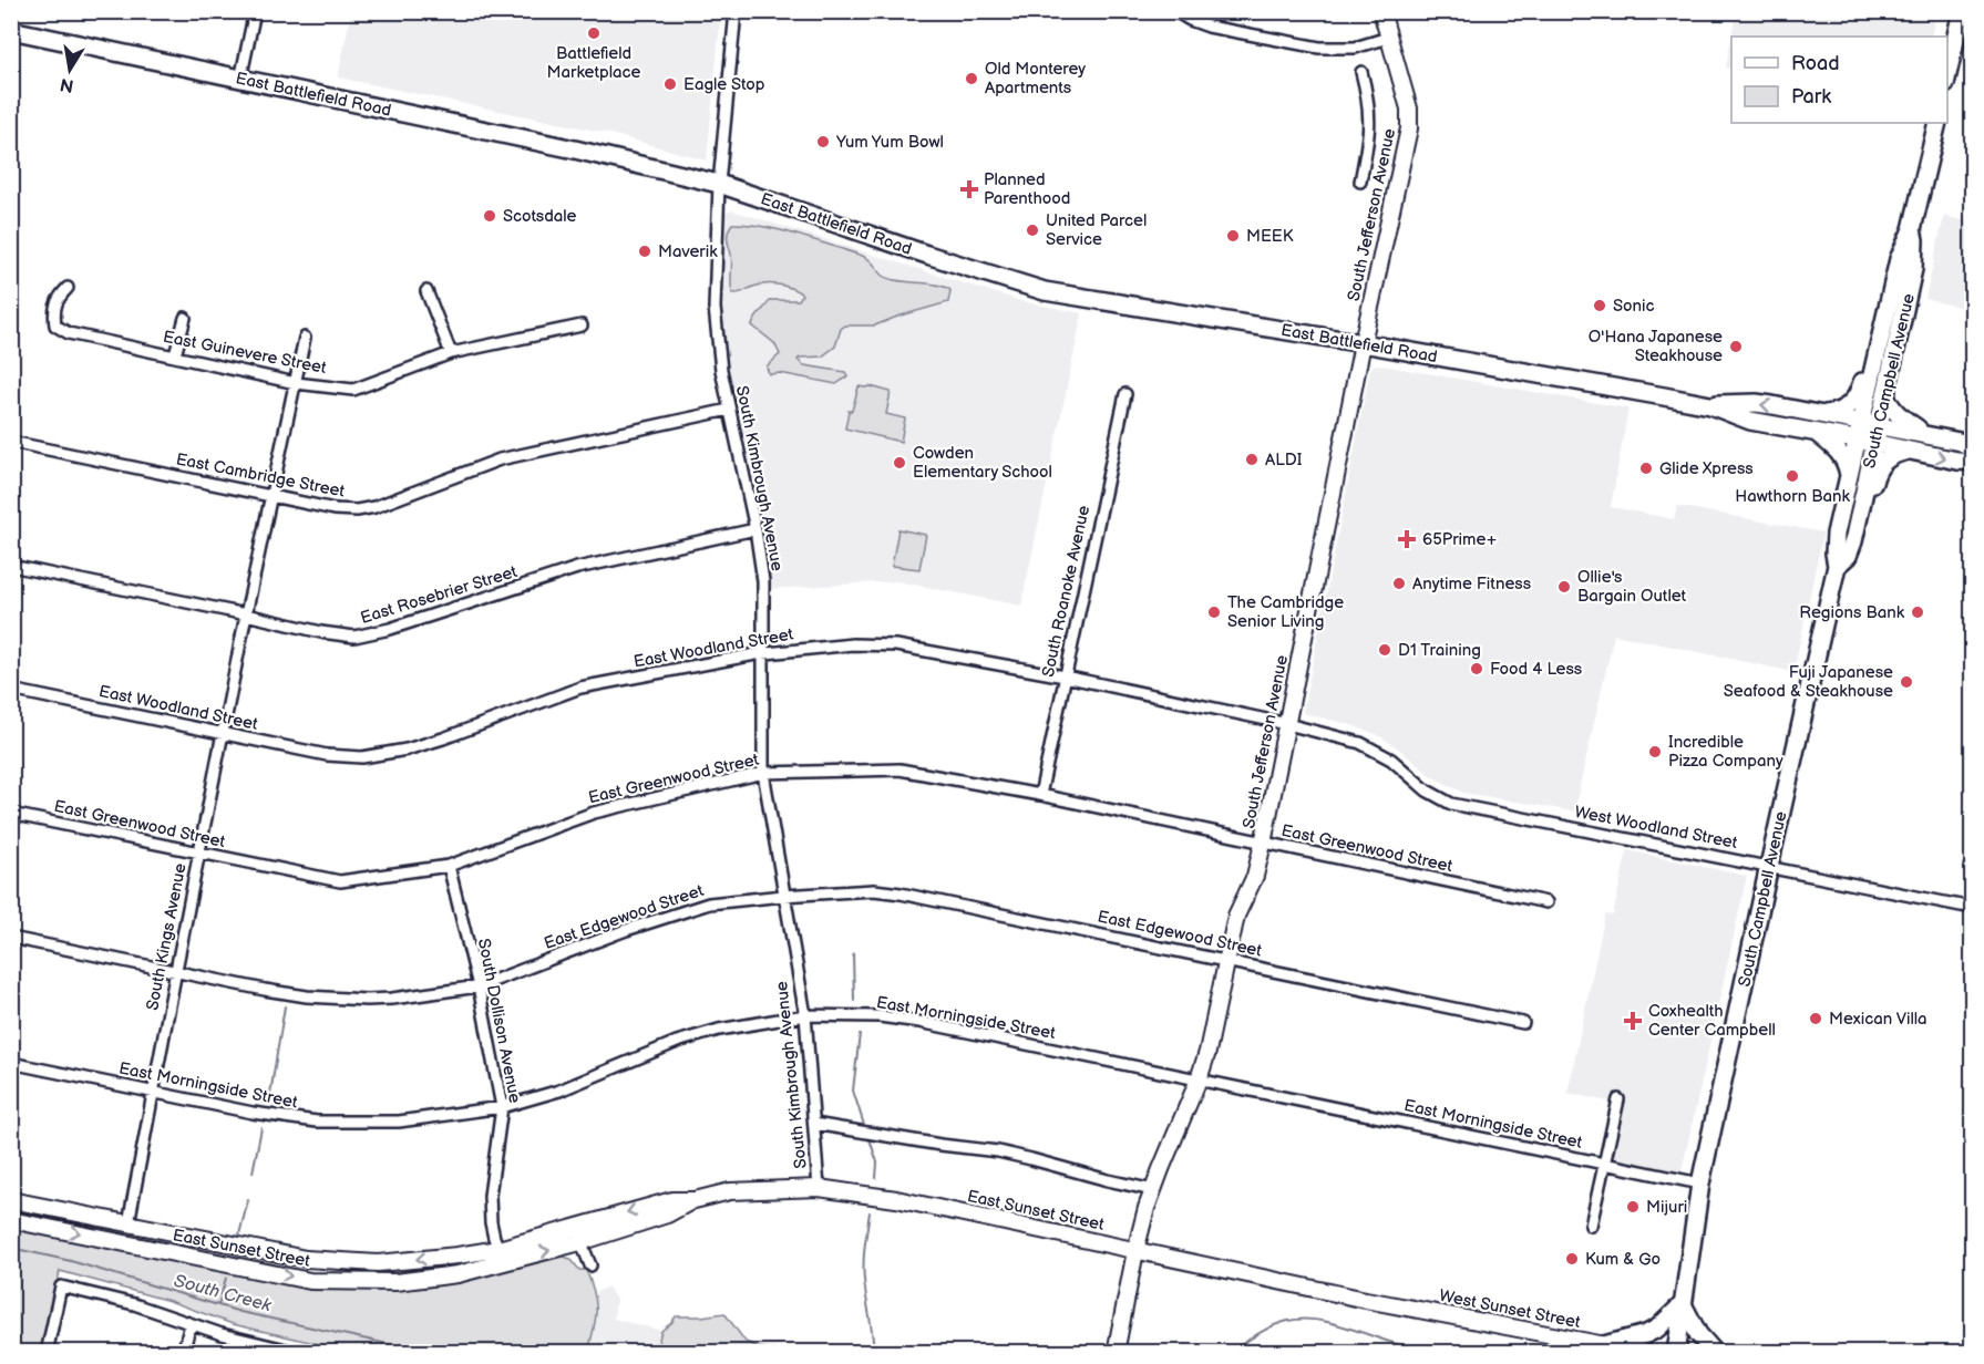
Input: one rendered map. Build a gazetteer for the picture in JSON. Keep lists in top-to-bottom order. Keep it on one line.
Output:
{"streets":{"main road":["East Battlefield Road","South Jefferson Avenue","South Campbell Avenue","East Sunset Street","West Sunset Street"],"street":["East Guinevere Street","East Cambridge Street","South Kimbrough Avenue","South Roanoke Avenue","East Rosebrier Street","East Woodland Street","East Greenwood Street","West Woodland Street","East Edgewood Street","South Kings Avenue","East Morningside Street","South Dollison Avenue"]},"crossings":[["East Battlefield Road","South Jefferson Avenue"],["East Battlefield Road","South Kimbrough Avenue"],["South Jefferson Avenue","East Woodland Street"],["South Jefferson Avenue","East Greenwood Street"],["South Jefferson Avenue","East Edgewood Street"],["South Jefferson Avenue","East Morningside Street"],["South Jefferson Avenue","East Sunset Street"],["East Guinevere Street","South Kings Avenue"],["South Campbell Avenue","West Woodland Street"],["South Campbell Avenue","East Morningside Street"],["East Cambridge Street","South Kimbrough Avenue"],["East Cambridge Street","South Kings Avenue"],["South Kimbrough Avenue","East Rosebrier Street"],["South Kimbrough Avenue","East Woodland Street"],["South Kimbrough Avenue","East Greenwood Street"],["South Kimbrough Avenue","East Edgewood Street"],["South Kimbrough Avenue","East Morningside Street"],["South Kimbrough Avenue","East Sunset Street"],["South Roanoke Avenue","East Woodland Street"],["South Roanoke Avenue","East Greenwood Street"],["East Rosebrier Street","South Kings Avenue"],["East Woodland Street","West Woodland Street"],["East Woodland Street","South Kings Avenue"],["East Greenwood Street","South Kings Avenue"],["East Greenwood Street","South Dollison Avenue"],["East Edgewood Street","South Kings Avenue"],["East Edgewood Street","South Dollison Avenue"],["South Kings Avenue","East Morningside Street"],["South Kings Avenue","East Sunset Street"],["East Morningside Street","South Dollison Avenue"],["South Dollison Avenue","East Sunset Street"],["East Sunset Street","West Sunset Street"]],"water":["South Creek"],"places":{"other":["Battlefield Marketplace","Old Monterey Apartments","Eagle Stop","Yum Yum Bowl","Scotsdale","United Parcel Service","MEEK","Maverik","Sonic","O'Hana Japanese Steakhouse","ALDI","Cowden Elementary School","Glide Xpress","Hawthorn Bank","Anytime Fitness","Ollie's Bargain Outlet","The Cambridge Senior Living","Regions Bank","D1 Training","Food 4 Less","Fuji Japanese Seafood & Steakhouse","Incredible Pizza Company","Mexican Villa","Mijuri","Kum & Go"],"health":["Planned Parenthood","65Prime+","Coxhealth Center Campbell"]},"legend":["Road","Park"],"north":"bottom"}
